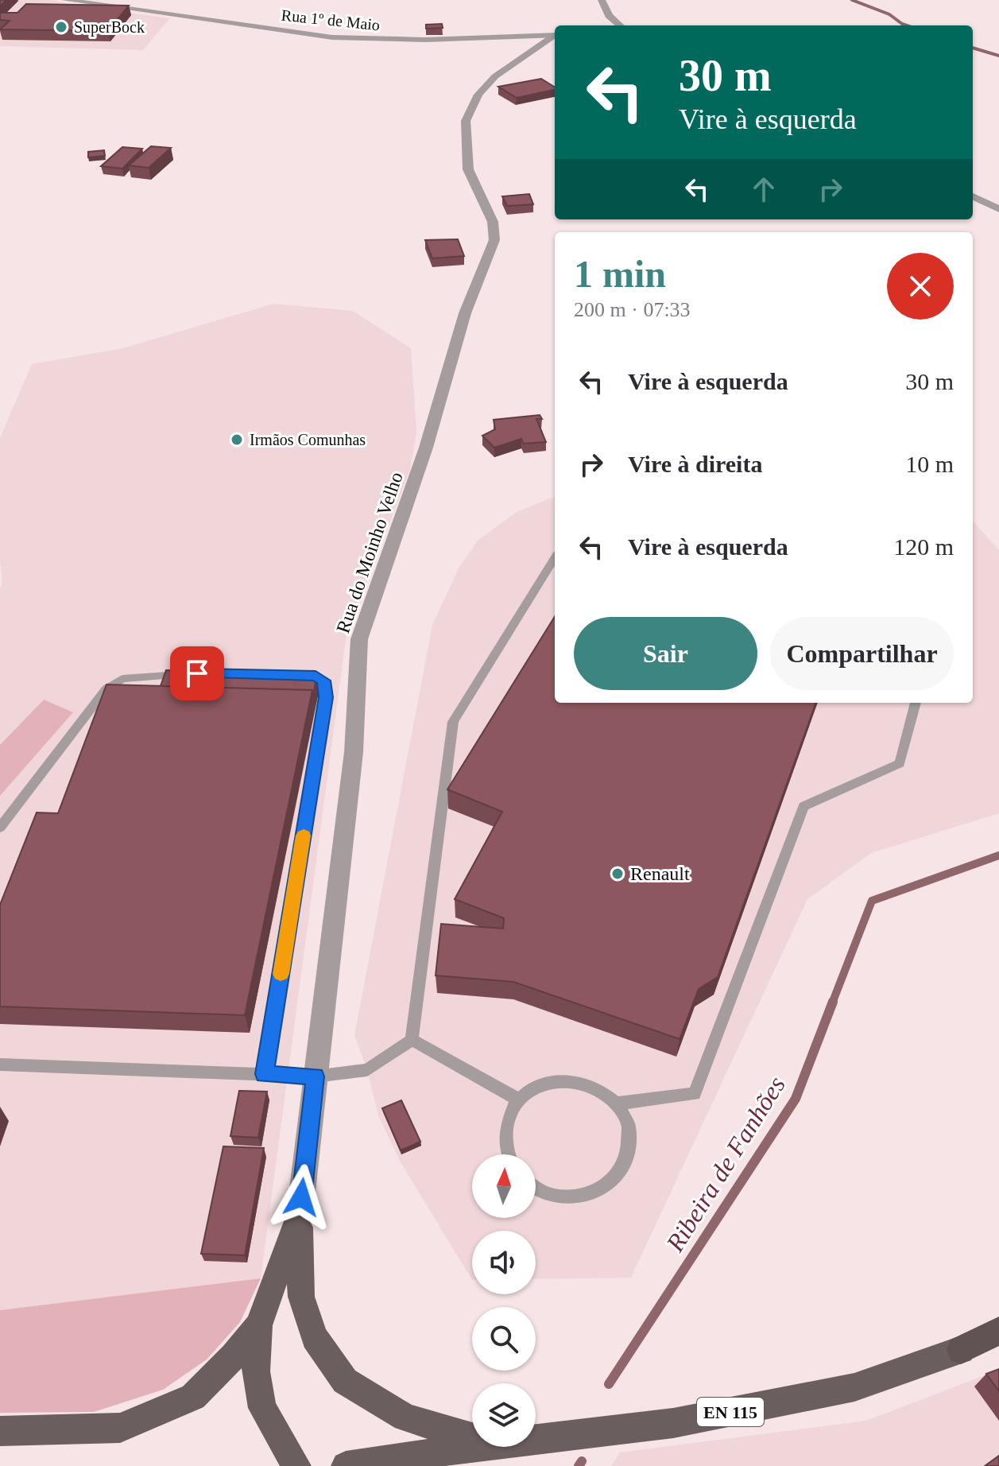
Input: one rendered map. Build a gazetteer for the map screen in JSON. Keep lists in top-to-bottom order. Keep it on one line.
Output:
{"streets":{"highway":["EN 115"],"street":["Rua 1º de Maio","Rua do Moinho Velho"]},"water":["Ribeira de Fanhões"],"places":["SuperBock","Irmãos Comunhas","Renault"],"north":"top","page":{"turn":["30 m","Vire à esquerda"],"heading":["1 min","200 m · 07:33"],"list":[{"name":"Vire à esquerda","value":"30 m"},{"name":"Vire à direita","value":"10 m"},{"name":"Vire à esquerda","value":"120 m"}],"buttons":["Sair","Compartilhar"]}}
